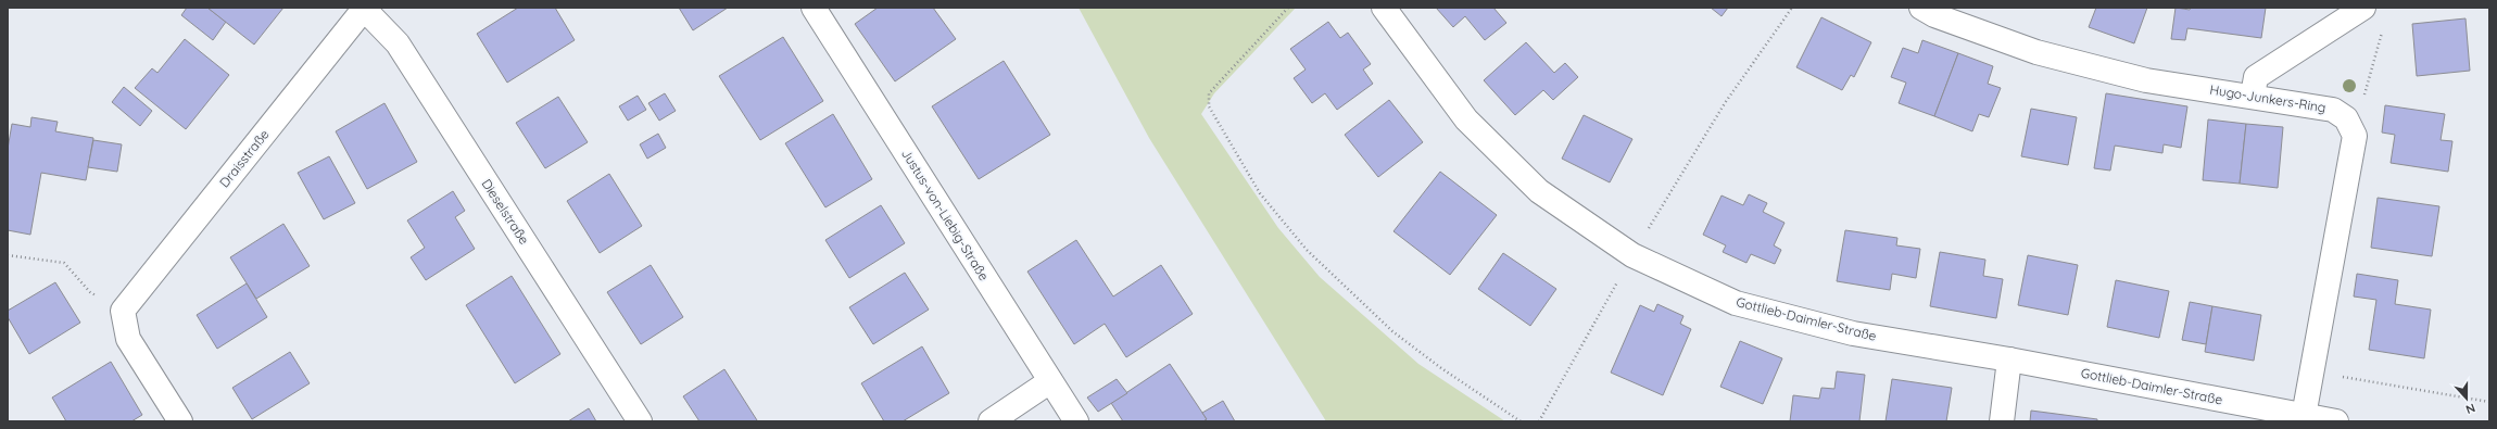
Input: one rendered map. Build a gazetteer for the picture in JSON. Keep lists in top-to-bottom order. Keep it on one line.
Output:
{"streets":{"street":["Hugo-Junkers-Ring","Draisstraße","Dieselstraße","Justus-von-Liebig-Straße","Gottlieb-Daimler-Straße"]},"crossings":[["Draisstraße","Dieselstraße"]],"north":"bottom"}
